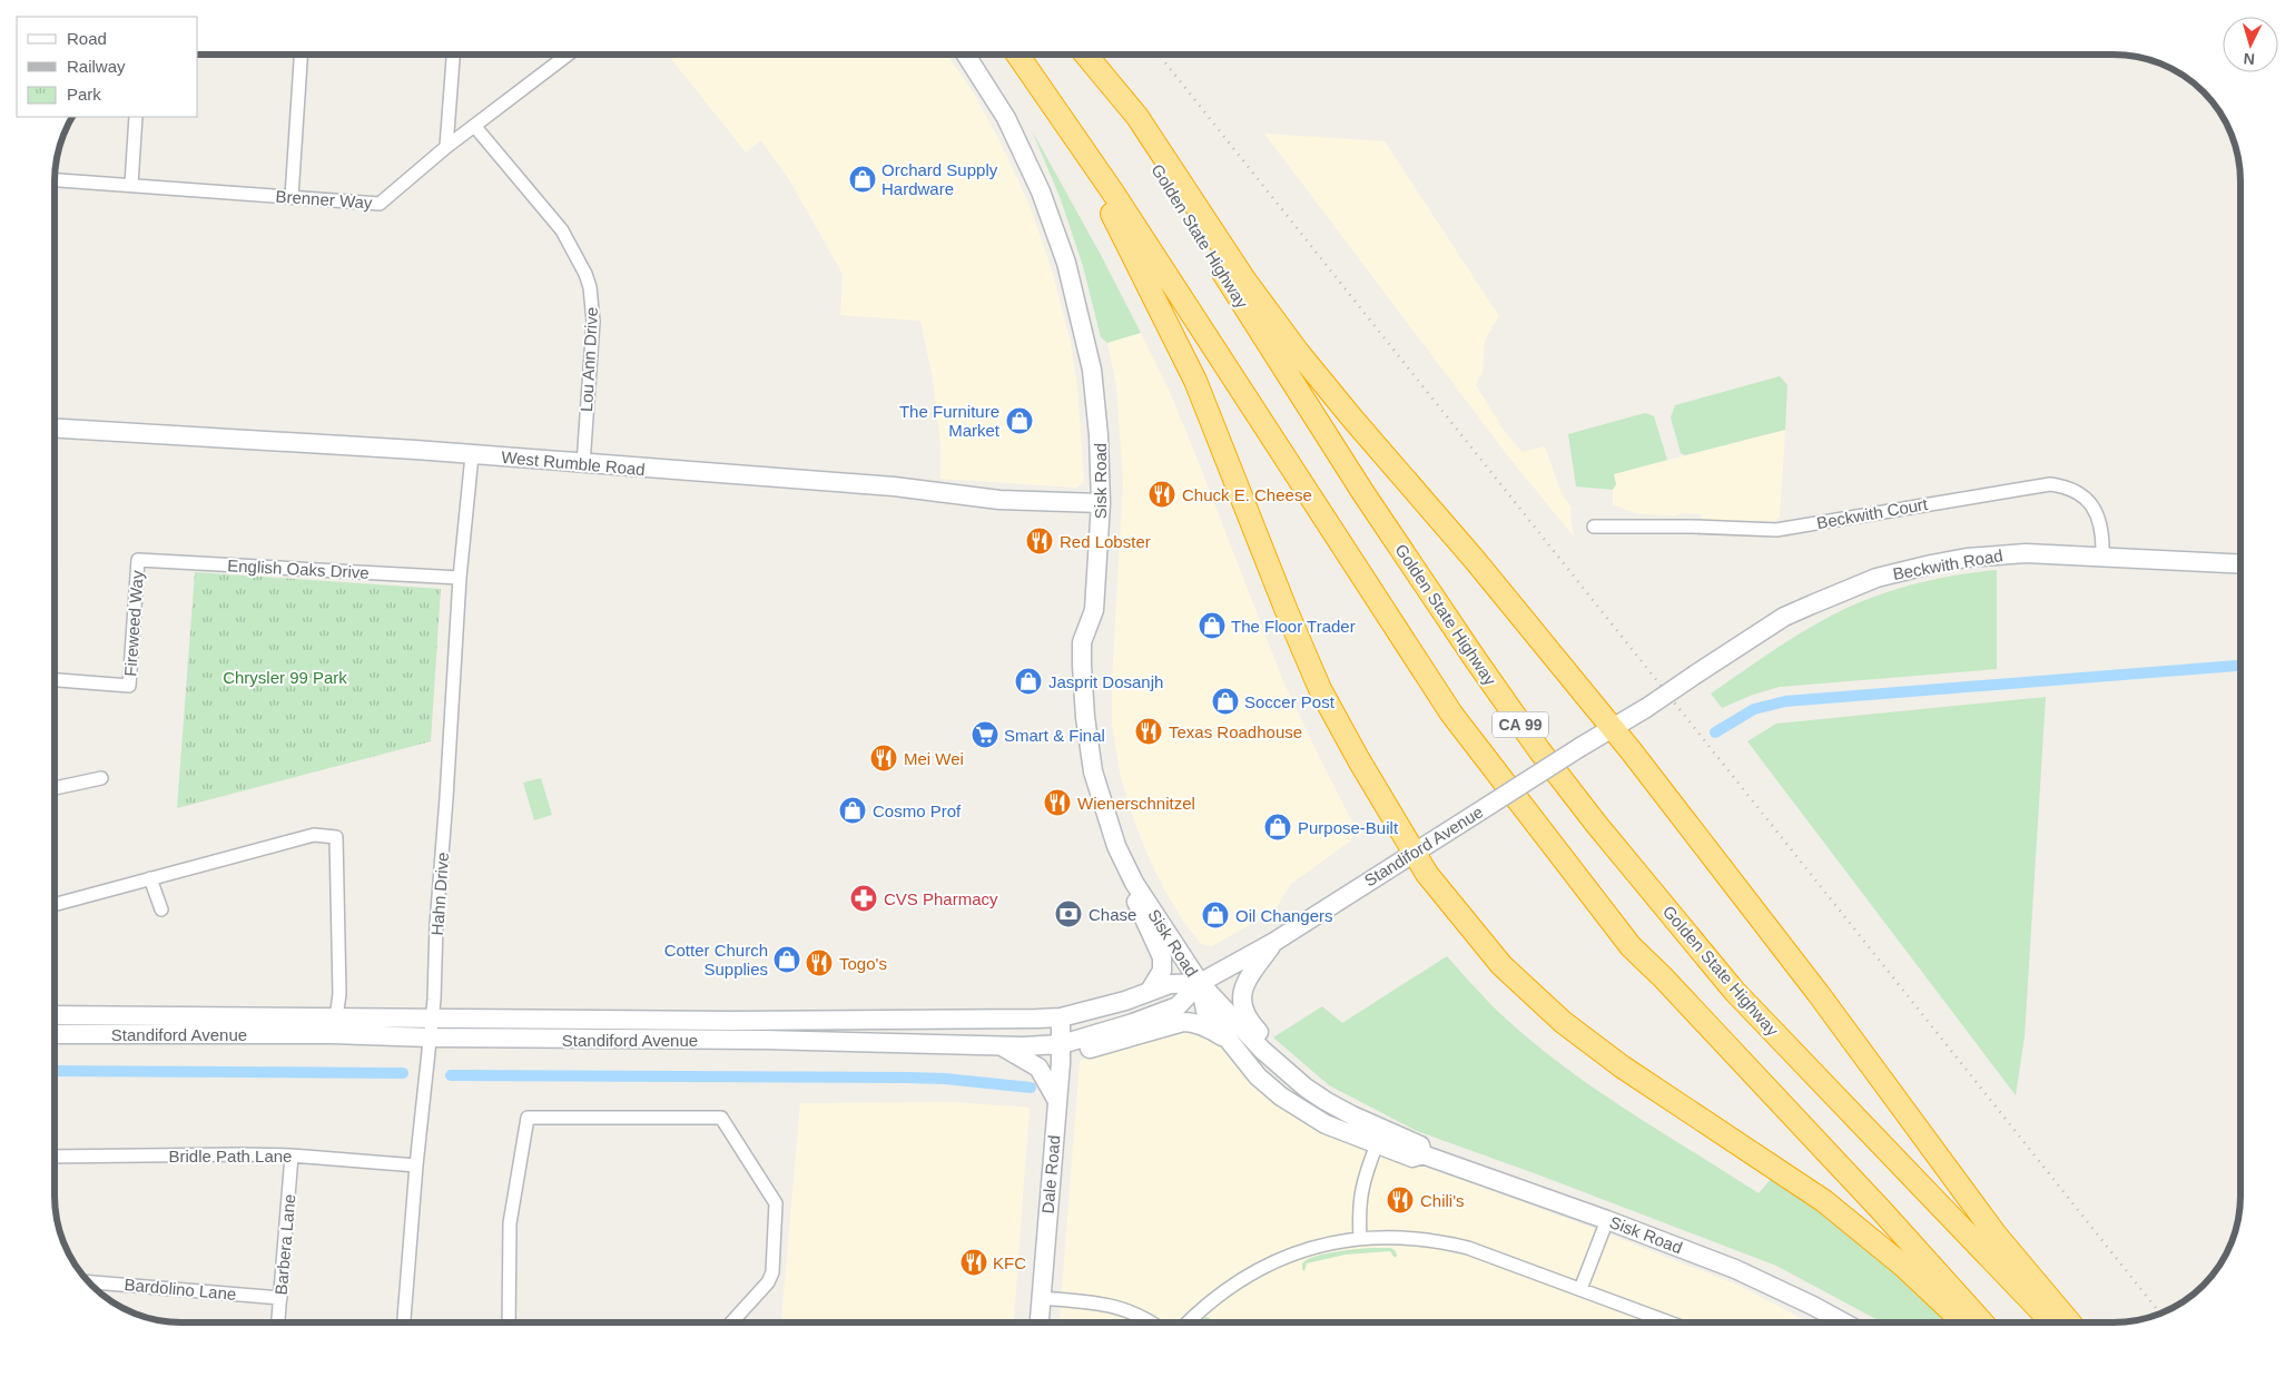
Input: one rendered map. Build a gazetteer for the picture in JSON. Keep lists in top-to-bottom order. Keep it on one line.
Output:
{"streets":{"highway":["Golden State Highway","CA 99"],"main road":["West Rumble Road","Sisk Road","Beckwith Road","Standiford Avenue","Dale Road"],"street":["Brenner Way","Lou Ann Drive","Beckwith Court","English Oaks Drive","Fireweed Way","Hahn Drive","Bridle Path Lane","Barbera Lane","Bardolino Lane"]},"crossings":[["Brenner Way","Lou Ann Drive"],["Lou Ann Drive","West Rumble Road"],["West Rumble Road","Sisk Road"],["West Rumble Road","Hahn Drive"],["Sisk Road","Standiford Avenue"],["Beckwith Court","Beckwith Road"],["Beckwith Road","Standiford Avenue"],["English Oaks Drive","Fireweed Way"],["English Oaks Drive","Hahn Drive"],["Standiford Avenue","Hahn Drive"],["Standiford Avenue","Dale Road"],["Hahn Drive","Bridle Path Lane"],["Bridle Path Lane","Barbera Lane"],["Barbera Lane","Bardolino Lane"]],"parks":["Chrysler 99 Park"],"places":{"shop":["Orchard Supply Hardware","The Furniture Market","The Floor Trader","Jasprit Dosanjh","Soccer Post","Cosmo Prof","Purpose-Built","Oil Changers","Cotter Church Supplies"],"restaurant":["Chuck E. Cheese","Red Lobster","Texas Roadhouse","Mei Wei","Wienerschnitzel","Togo's","Chili's","KFC"],"supermarket":["Smart & Final"],"pharmacy":["CVS Pharmacy"],"bank":["Chase"]},"legend":["Road","Railway","Park"],"north":"bottom"}
